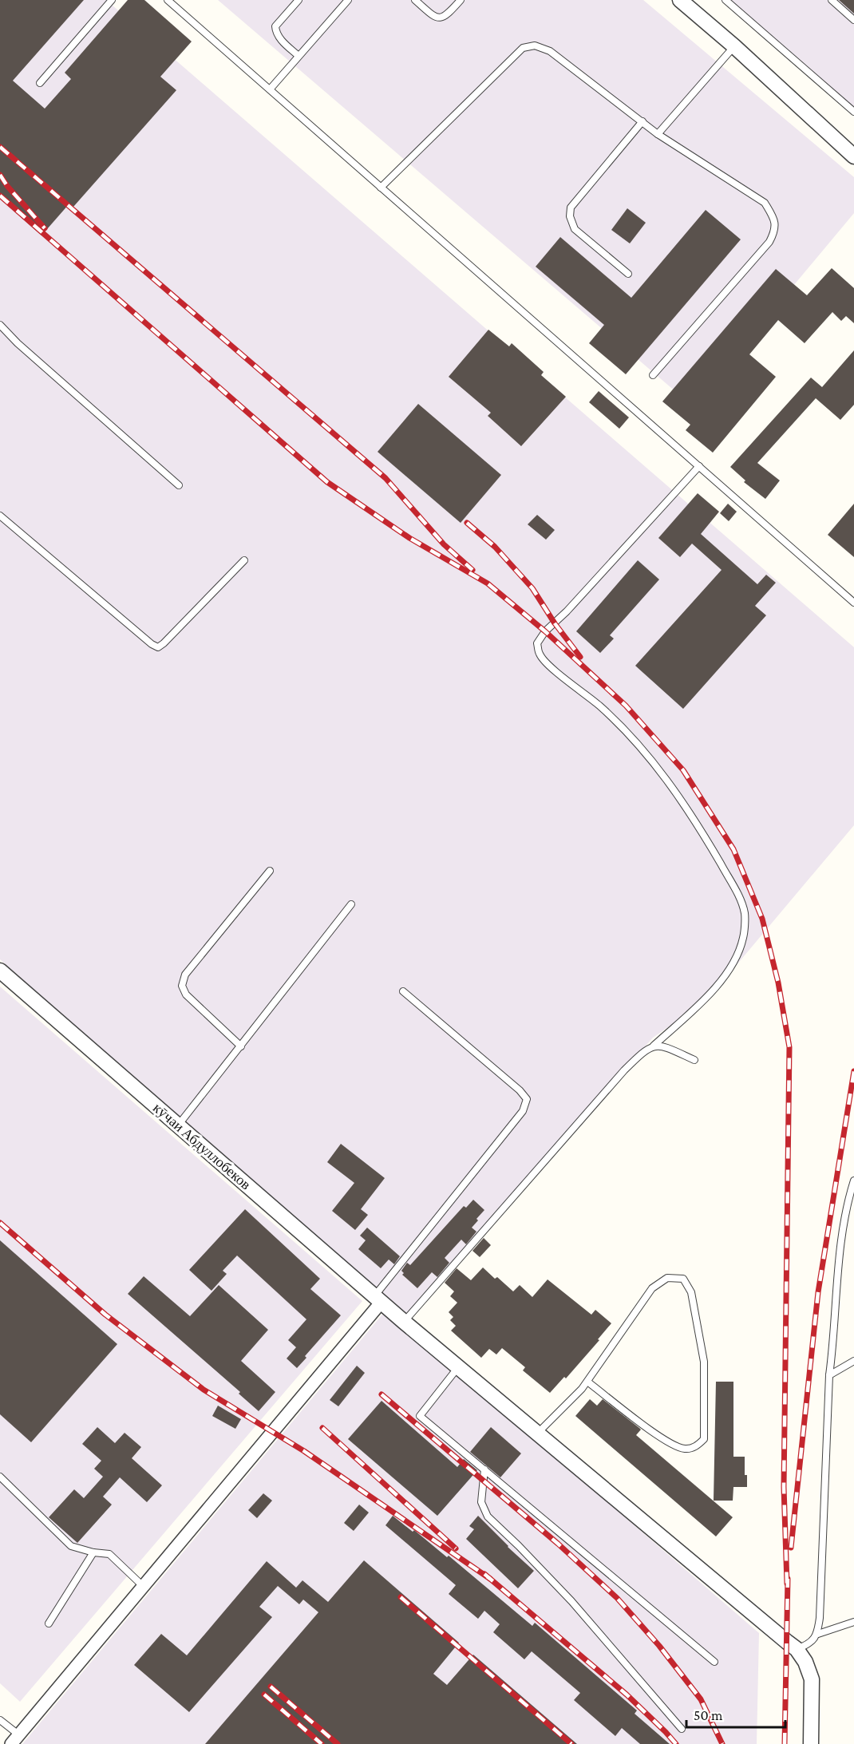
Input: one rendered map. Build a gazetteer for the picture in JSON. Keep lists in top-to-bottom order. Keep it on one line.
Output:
{"streets":{"street":["кӯчаи Абдуллобеков"]},"scale_bar":"50 m"}
